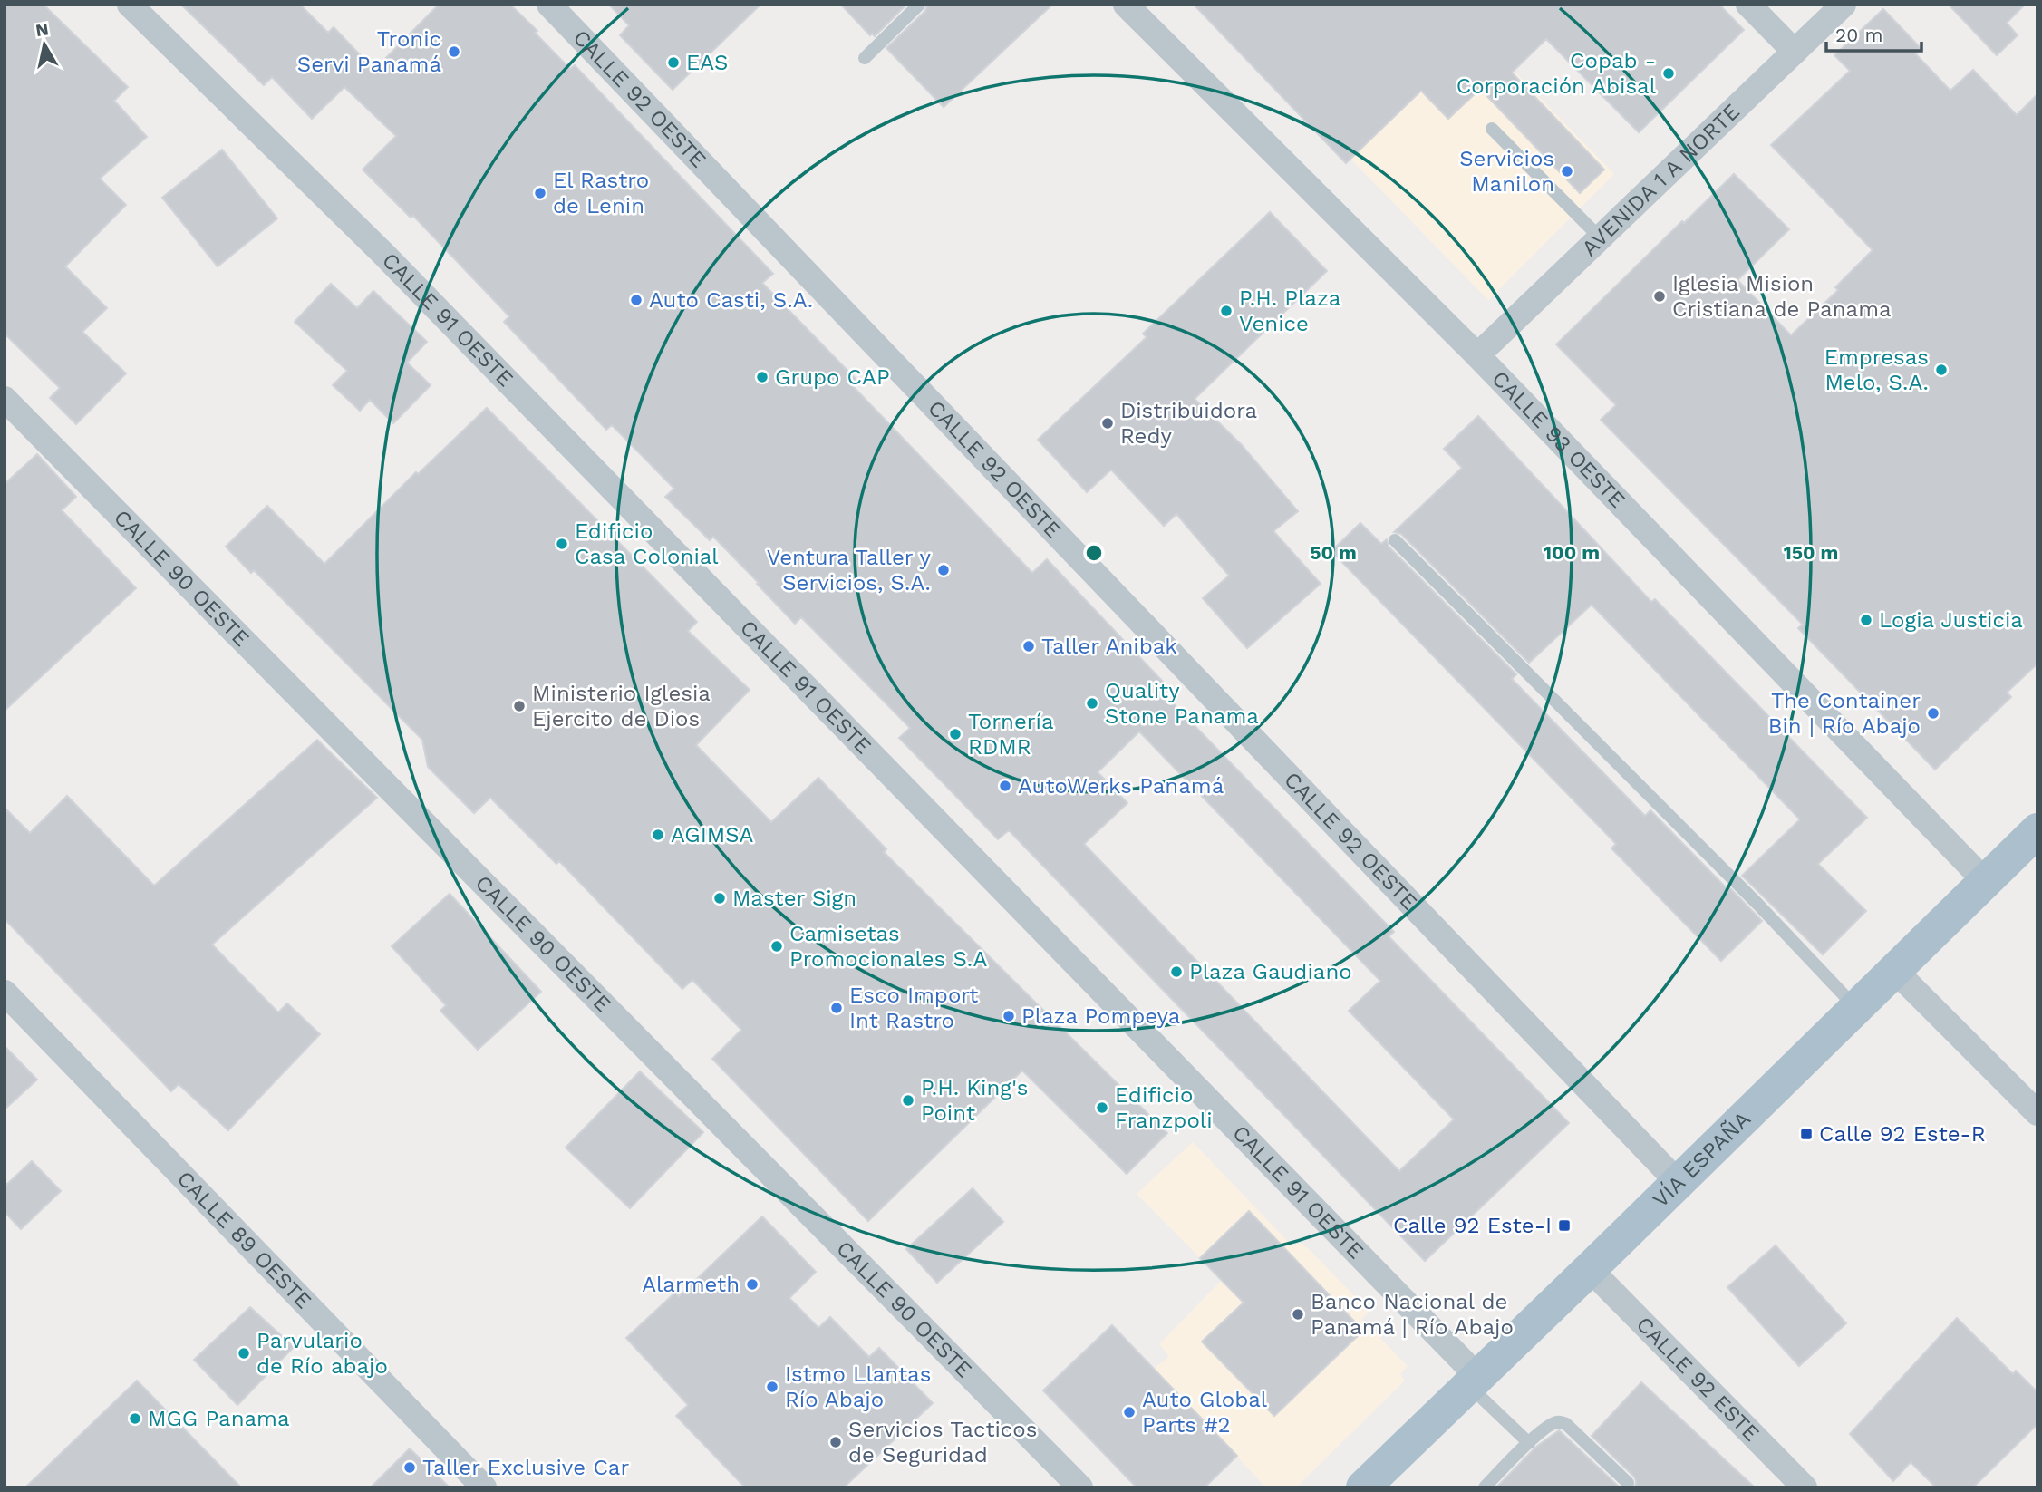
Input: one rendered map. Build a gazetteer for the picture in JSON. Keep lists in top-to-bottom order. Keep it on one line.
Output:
{"streets":{"main road":["VÍA ESPAÑA"],"street":["CALLE 92 OESTE","AVENIDA 1 A NORTE","CALLE 91 OESTE","CALLE 93 OESTE","CALLE 90 OESTE","CALLE 89 OESTE","CALLE 92 ESTE"]},"crossings":[["CALLE 92 OESTE","VÍA ESPAÑA"],["AVENIDA 1 A NORTE","CALLE 93 OESTE"],["CALLE 91 OESTE","VÍA ESPAÑA"],["CALLE 93 OESTE","VÍA ESPAÑA"],["VÍA ESPAÑA","CALLE 92 ESTE"]],"places":{"other":["Tronic Servi Panamá","EAS","Copab - Corporación Abisal","Servicios Manilon","El Rastro de Lenin","Iglesia Mision Cristiana de Panama","Auto Casti, S.A.","P.H. Plaza Venice","Empresas Melo, S.A.","Grupo CAP","Distribuidora Redy","Edificio Casa Colonial","Ventura Taller y Servicios, S.A.","Logia Justicia","Taller Anibak","Quality Stone Panama","Ministerio Iglesia Ejercito de Dios","The Container Bin | Río Abajo","Tornería RDMR","AutoWerks Panamá","AGIMSA","Master Sign","Camisetas Promocionales S.A","Plaza Gaudiano","Esco Import Int Rastro","Plaza Pompeya","P.H. King's Point","Edificio Franzpoli","Alarmeth","Banco Nacional de Panamá | Río Abajo","Parvulario de Río abajo","Istmo Llantas Río Abajo","Auto Global Parts #2","MGG Panama","Servicios Tacticos de Seguridad","Taller Exclusive Car"],"transit":["Calle 92 Este-R","Calle 92 Este-I"]},"scale_bar":"20 m","north":"top","rings":["50 m","100 m","150 m"]}
